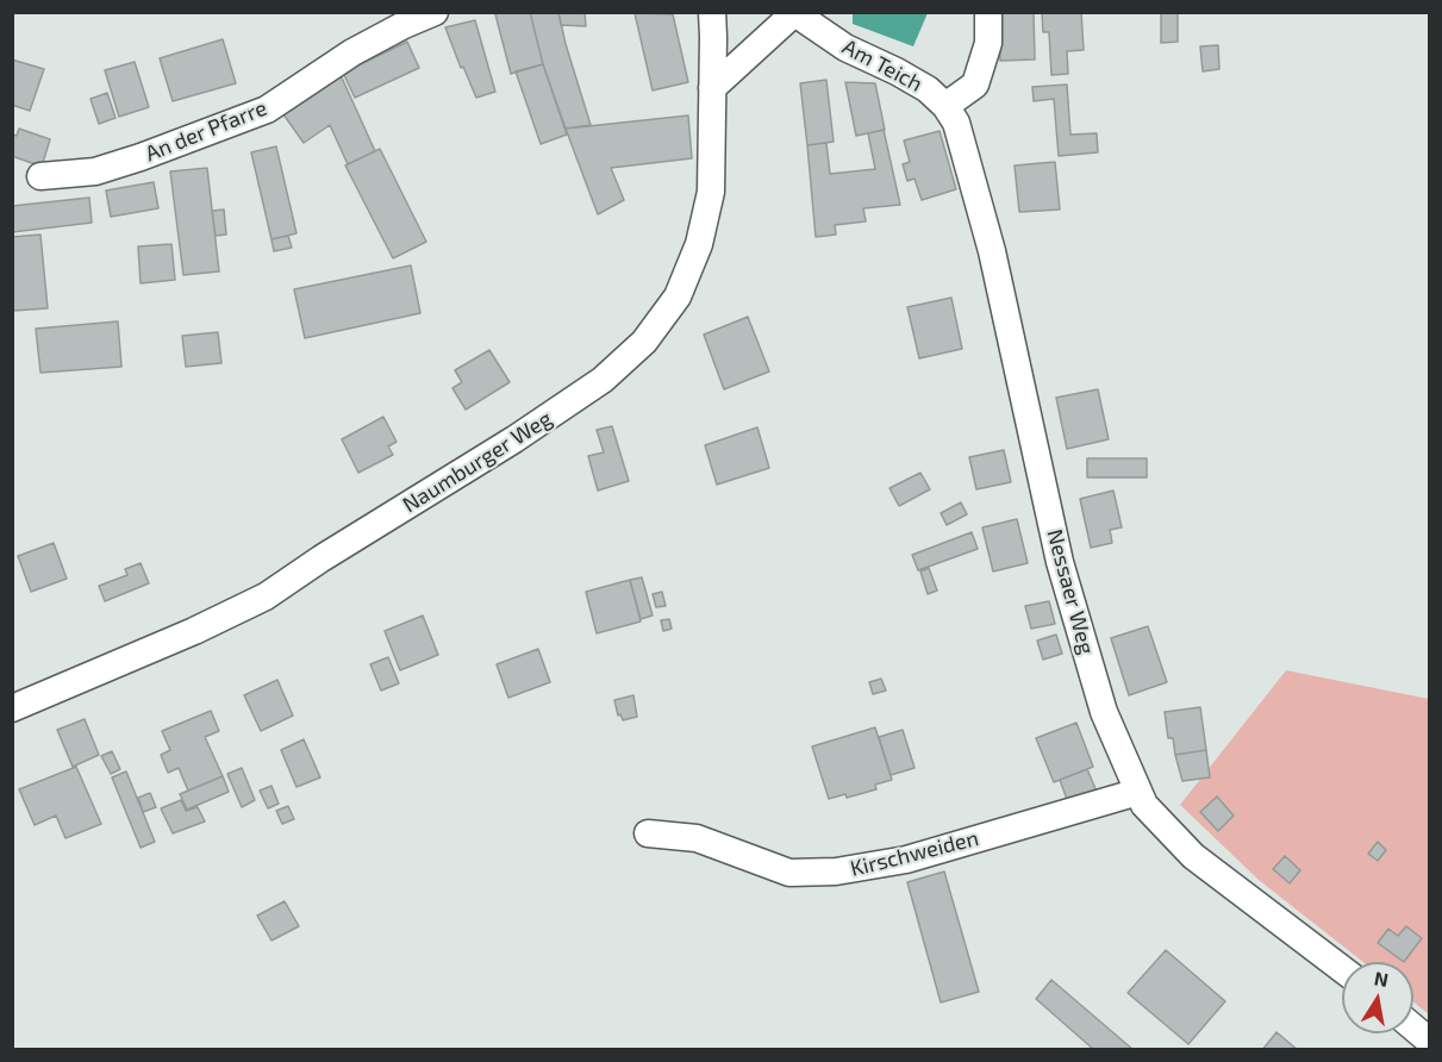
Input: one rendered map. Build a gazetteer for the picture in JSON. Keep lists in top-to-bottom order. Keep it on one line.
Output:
{"streets":{"street":["Am Teich","An der Pfarre","Naumburger Weg","Nessaer Weg","Kirschweiden"]},"crossings":[["Am Teich","Nessaer Weg"],["Nessaer Weg","Kirschweiden"]],"north":"top"}
